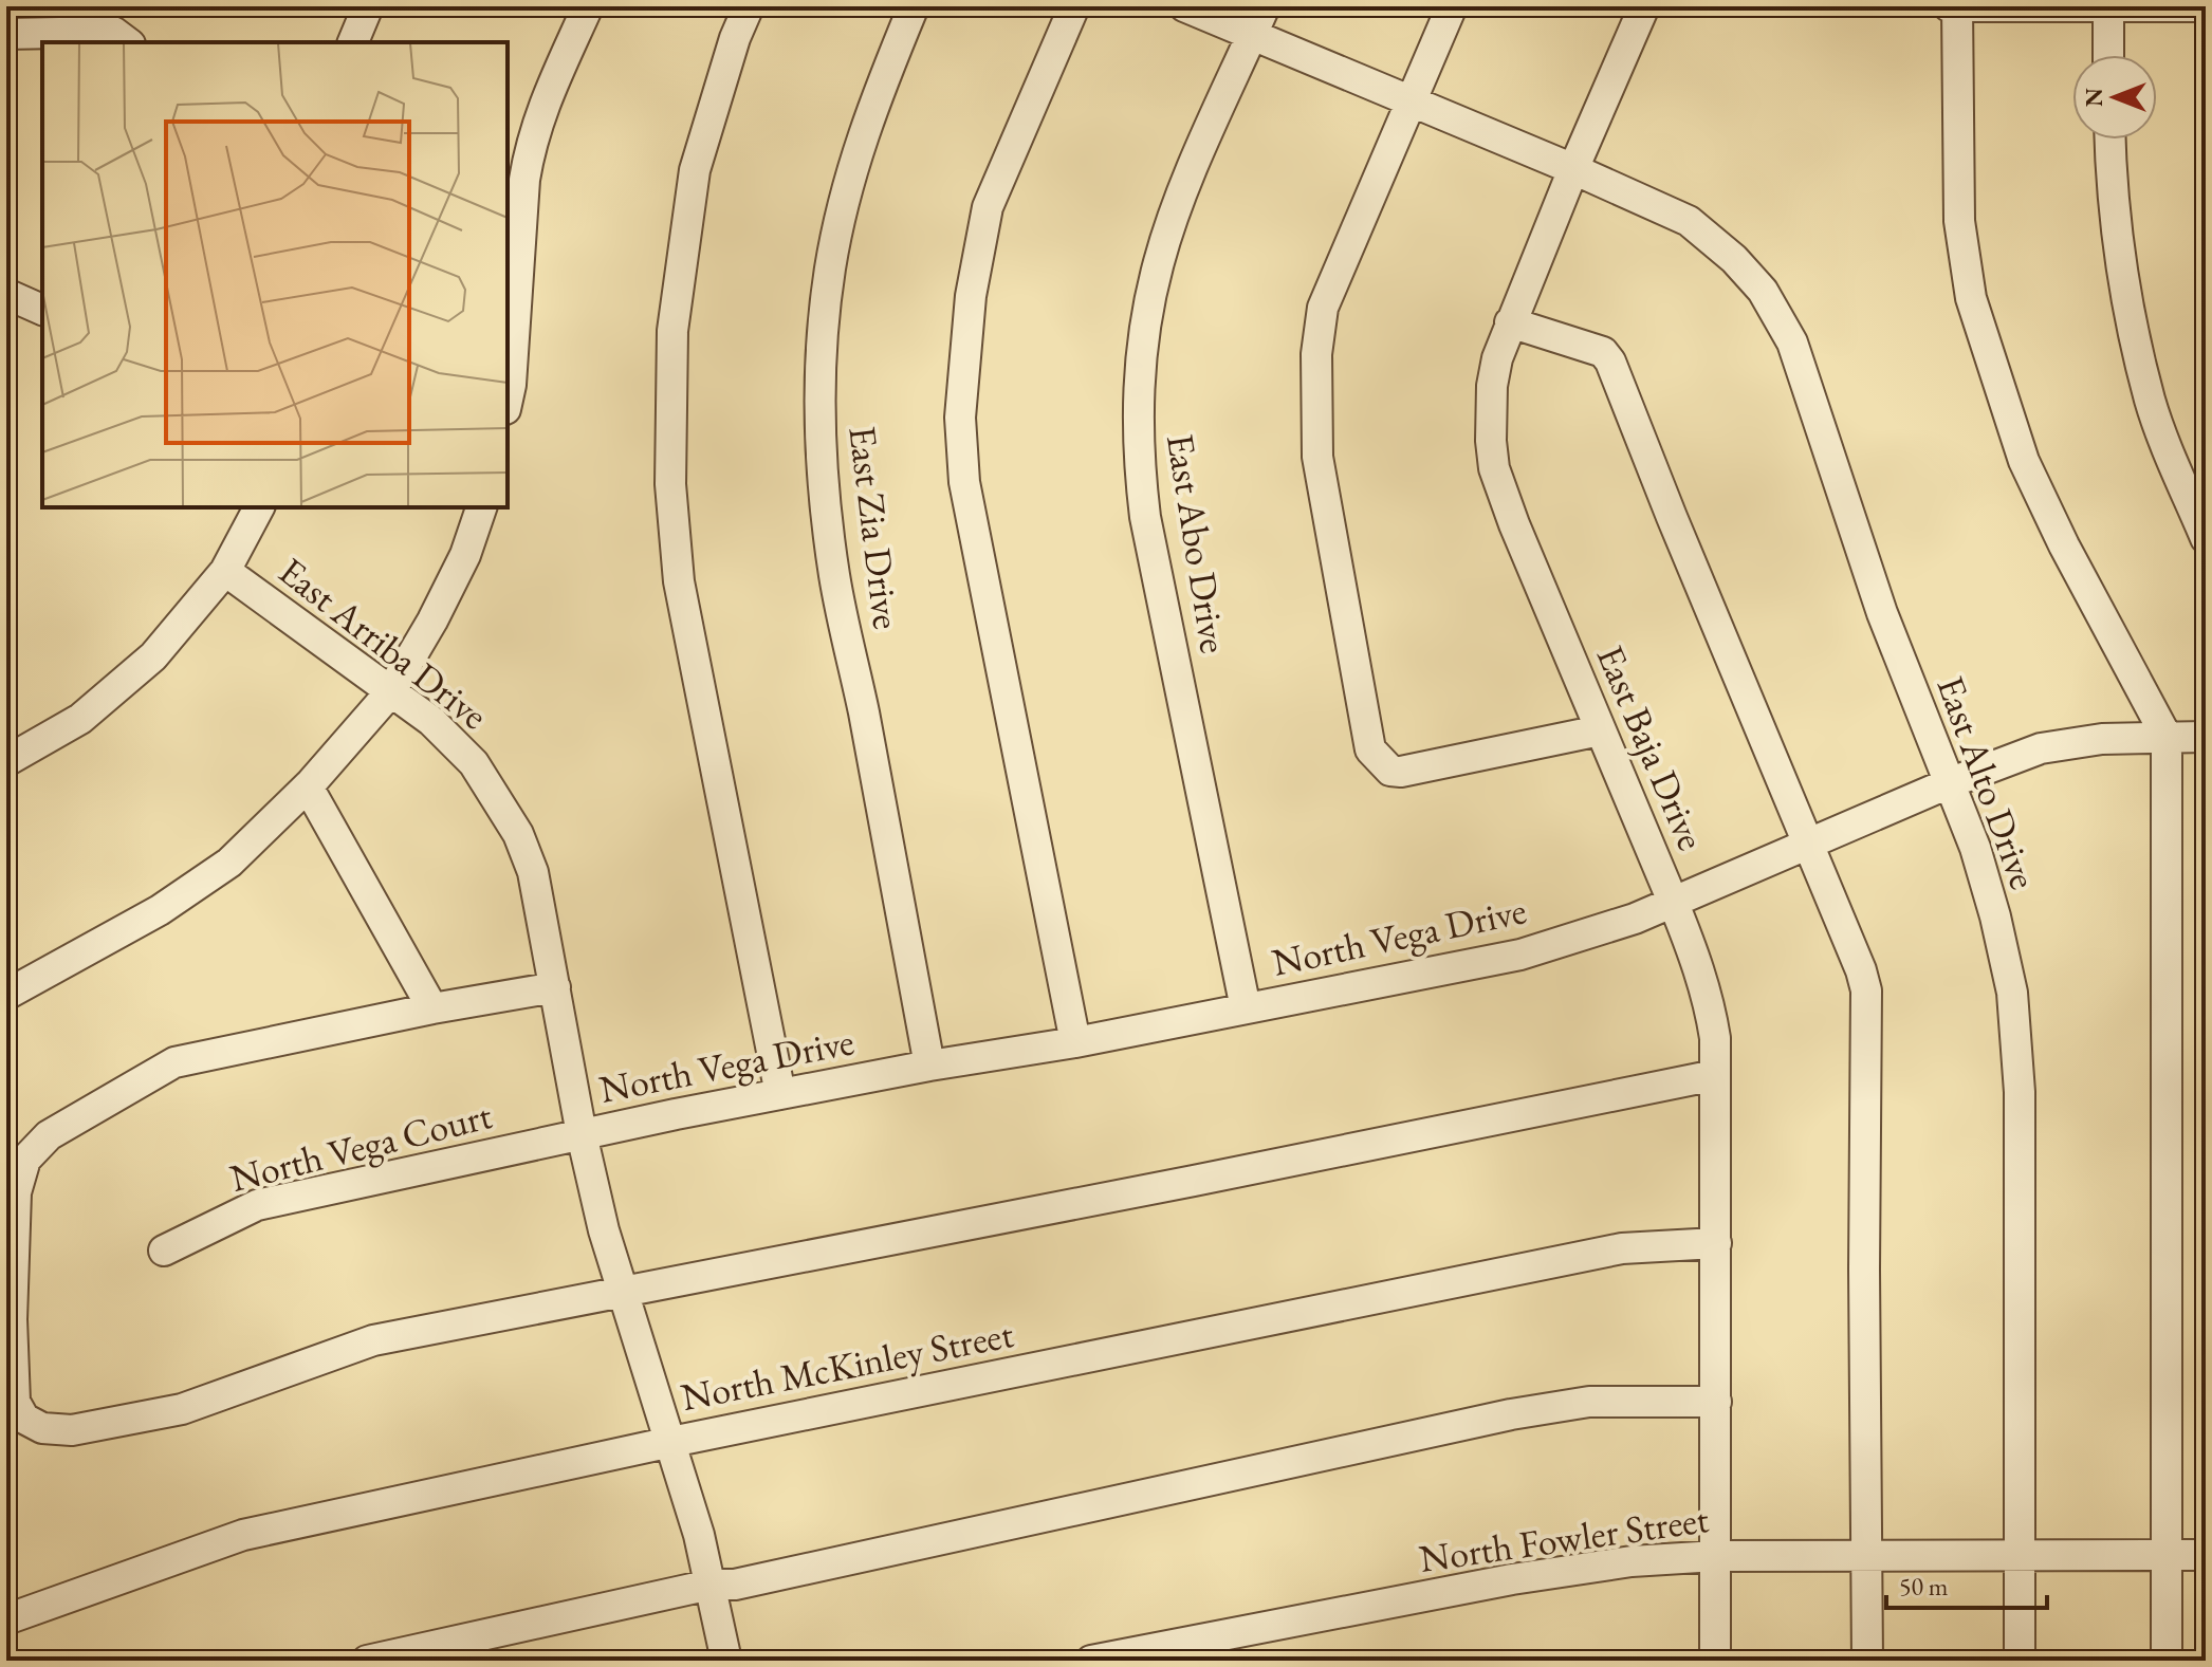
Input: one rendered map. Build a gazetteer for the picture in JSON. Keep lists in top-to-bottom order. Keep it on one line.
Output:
{"streets":{"street":["East Zia Drive","East Abo Drive","East Arriba Drive","East Baja Drive","East Alto Drive","North Vega Drive","North Vega Court","North McKinley Street","North Fowler Street"]},"crossings":[["East Zia Drive","North Vega Drive"],["East Abo Drive","East Alto Drive"],["East Abo Drive","North Vega Drive"],["East Arriba Drive","North Vega Drive"],["East Arriba Drive","North Vega Court"],["East Arriba Drive","North McKinley Street"],["East Baja Drive","East Alto Drive"],["East Baja Drive","North Vega Drive"],["East Baja Drive","North McKinley Street"],["East Baja Drive","North Fowler Street"],["East Alto Drive","North Vega Drive"],["East Alto Drive","North Fowler Street"],["North Vega Drive","North Vega Court"]],"scale_bar":"50 m","north":"left"}
